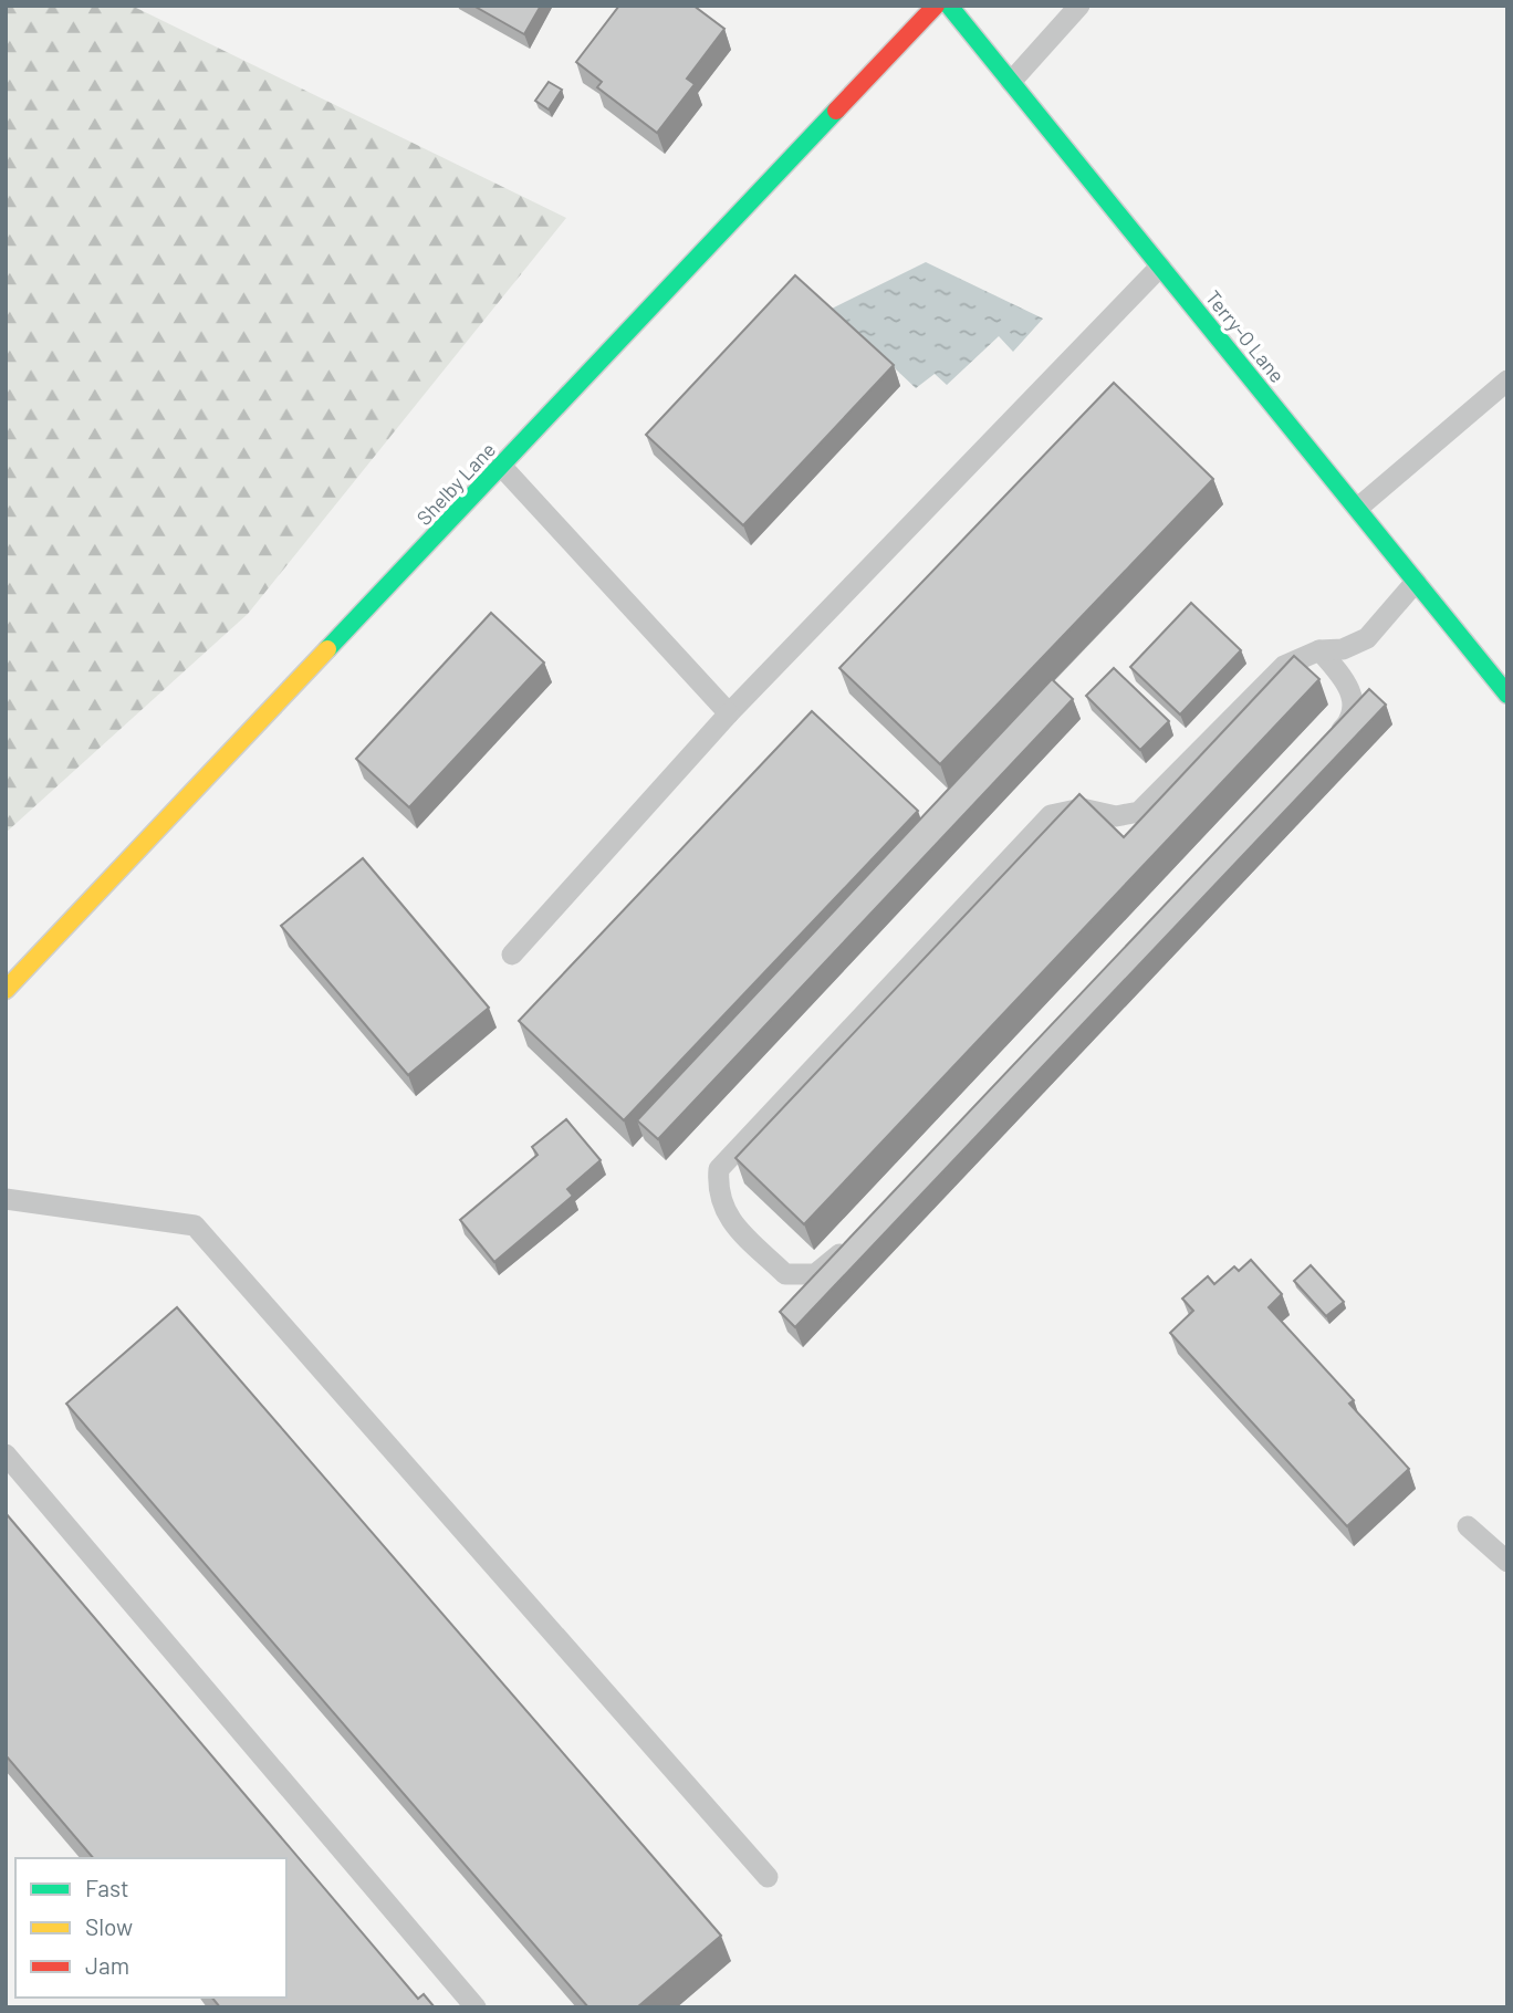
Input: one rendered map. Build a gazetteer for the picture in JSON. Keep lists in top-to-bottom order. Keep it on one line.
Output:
{"streets":{"street":["Terry-O Lane","Shelby Lane"]},"legend":["Fast","Slow","Jam"]}
